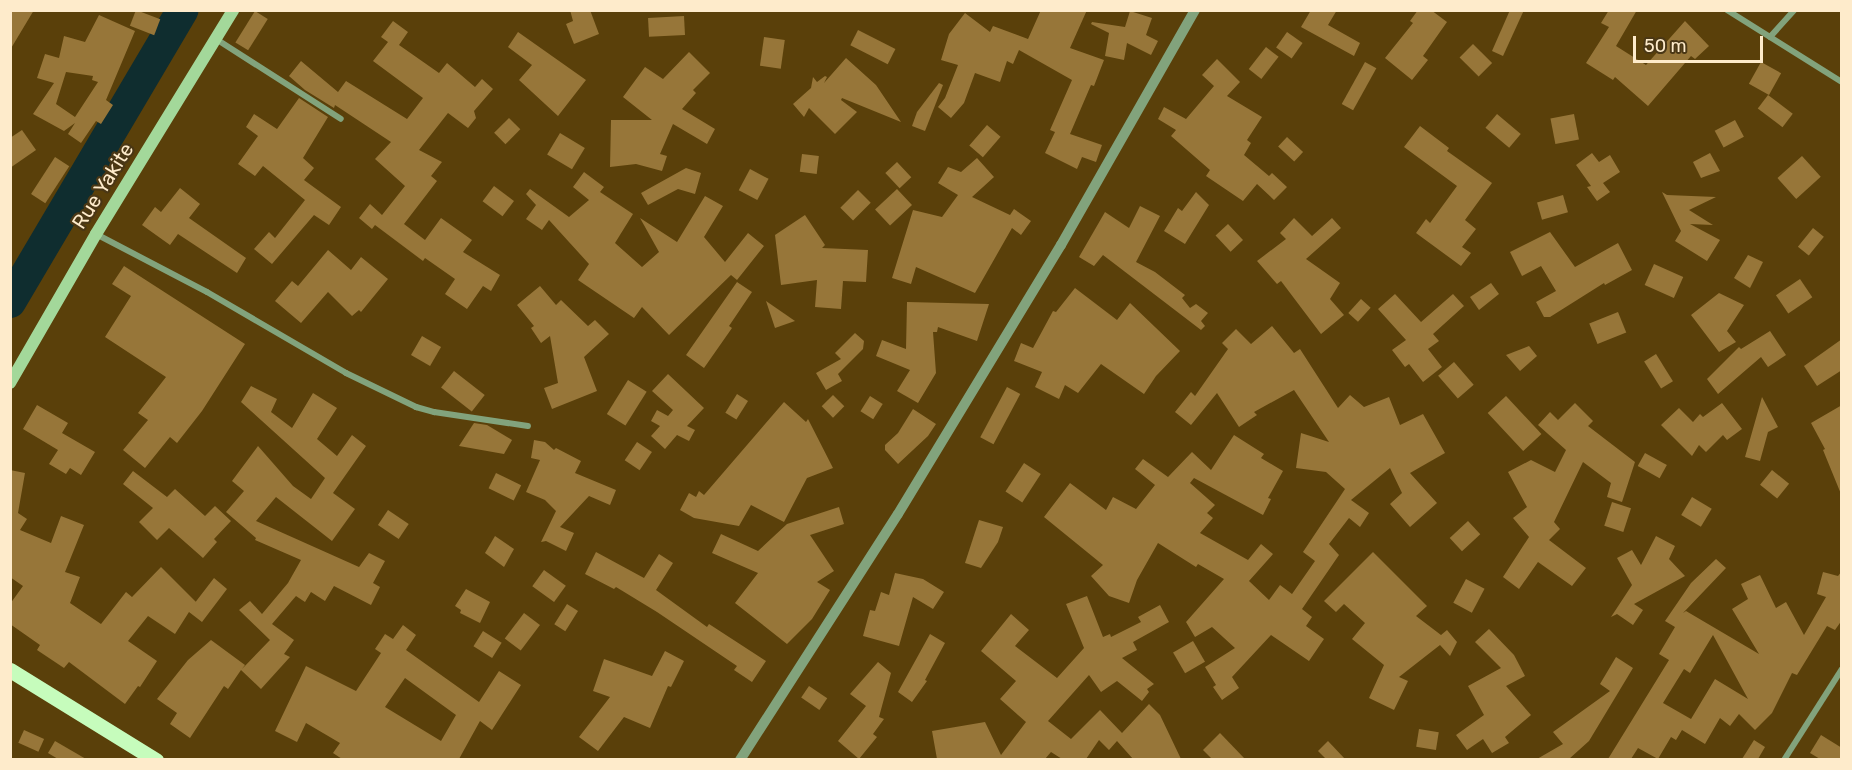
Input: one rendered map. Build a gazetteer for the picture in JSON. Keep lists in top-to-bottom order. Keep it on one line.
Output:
{"streets":{"main road":["Rue Yakite"]},"scale_bar":"50 m"}
